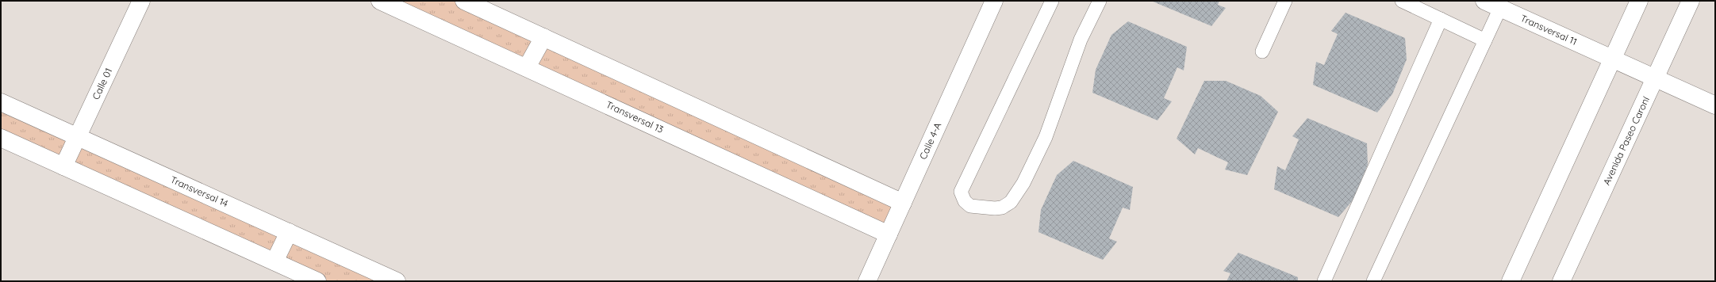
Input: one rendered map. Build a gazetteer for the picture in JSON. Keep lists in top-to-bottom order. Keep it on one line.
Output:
{"streets":{"street":["Transversal 11","Calle 01","Transversal 13","Calle 4-A","Avenida Paseo Caroní","Transversal 14"]},"crossings":[["Transversal 11","Avenida Paseo Caroní"],["Calle 01","Transversal 14"],["Transversal 13","Calle 4-A"]]}
